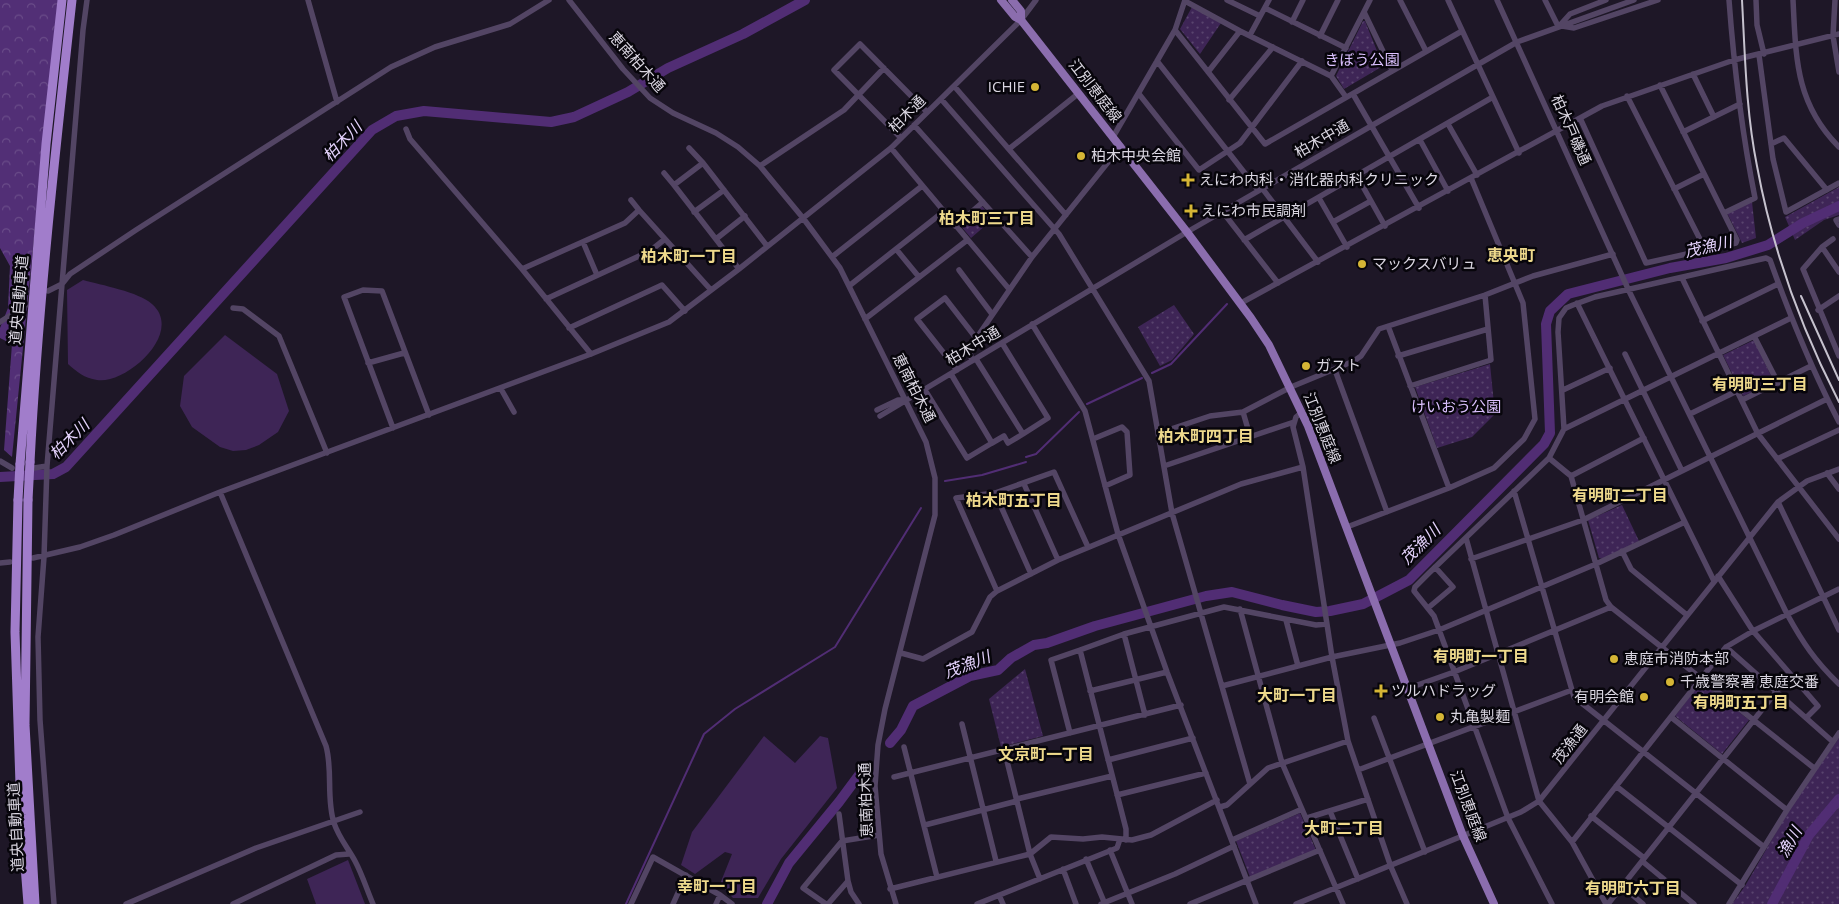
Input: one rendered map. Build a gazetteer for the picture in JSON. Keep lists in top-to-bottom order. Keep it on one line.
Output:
{"streets":{"highway":["道央自動車道"],"main road":["江別恵庭線"],"street":["恵南柏木通","柏木通","柏木戸磯通","柏木中通","茂漁通"]},"crossings":[["恵南柏木通","柏木通"],["恵南柏木通","柏木中通"],["江別恵庭線","柏木通"],["江別恵庭線","柏木中通"],["江別恵庭線","茂漁通"],["柏木戸磯通","柏木中通"],["柏木戸磯通","茂漁通"]],"districts":["柏木町三丁目","恵央町","柏木町一丁目","有明町三丁目","柏木町四丁目","有明町二丁目","柏木町五丁目","有明町一丁目","大町一丁目","有明町五丁目","文京町一丁目","大町二丁目","幸町一丁目","有明町六丁目"],"water":["柏木川","茂漁川","漁川"],"parks":["きぼう公園","けいおう公園"],"places":{"other":["ICHIE","柏木中央会館","マックスバリュ","ガスト","恵庭市消防本部","千歳警察署 恵庭交番","有明会館","丸亀製麺"],"health":["えにわ内科・消化器内科クリニック","えにわ市民調剤","ツルハドラッグ"]}}
